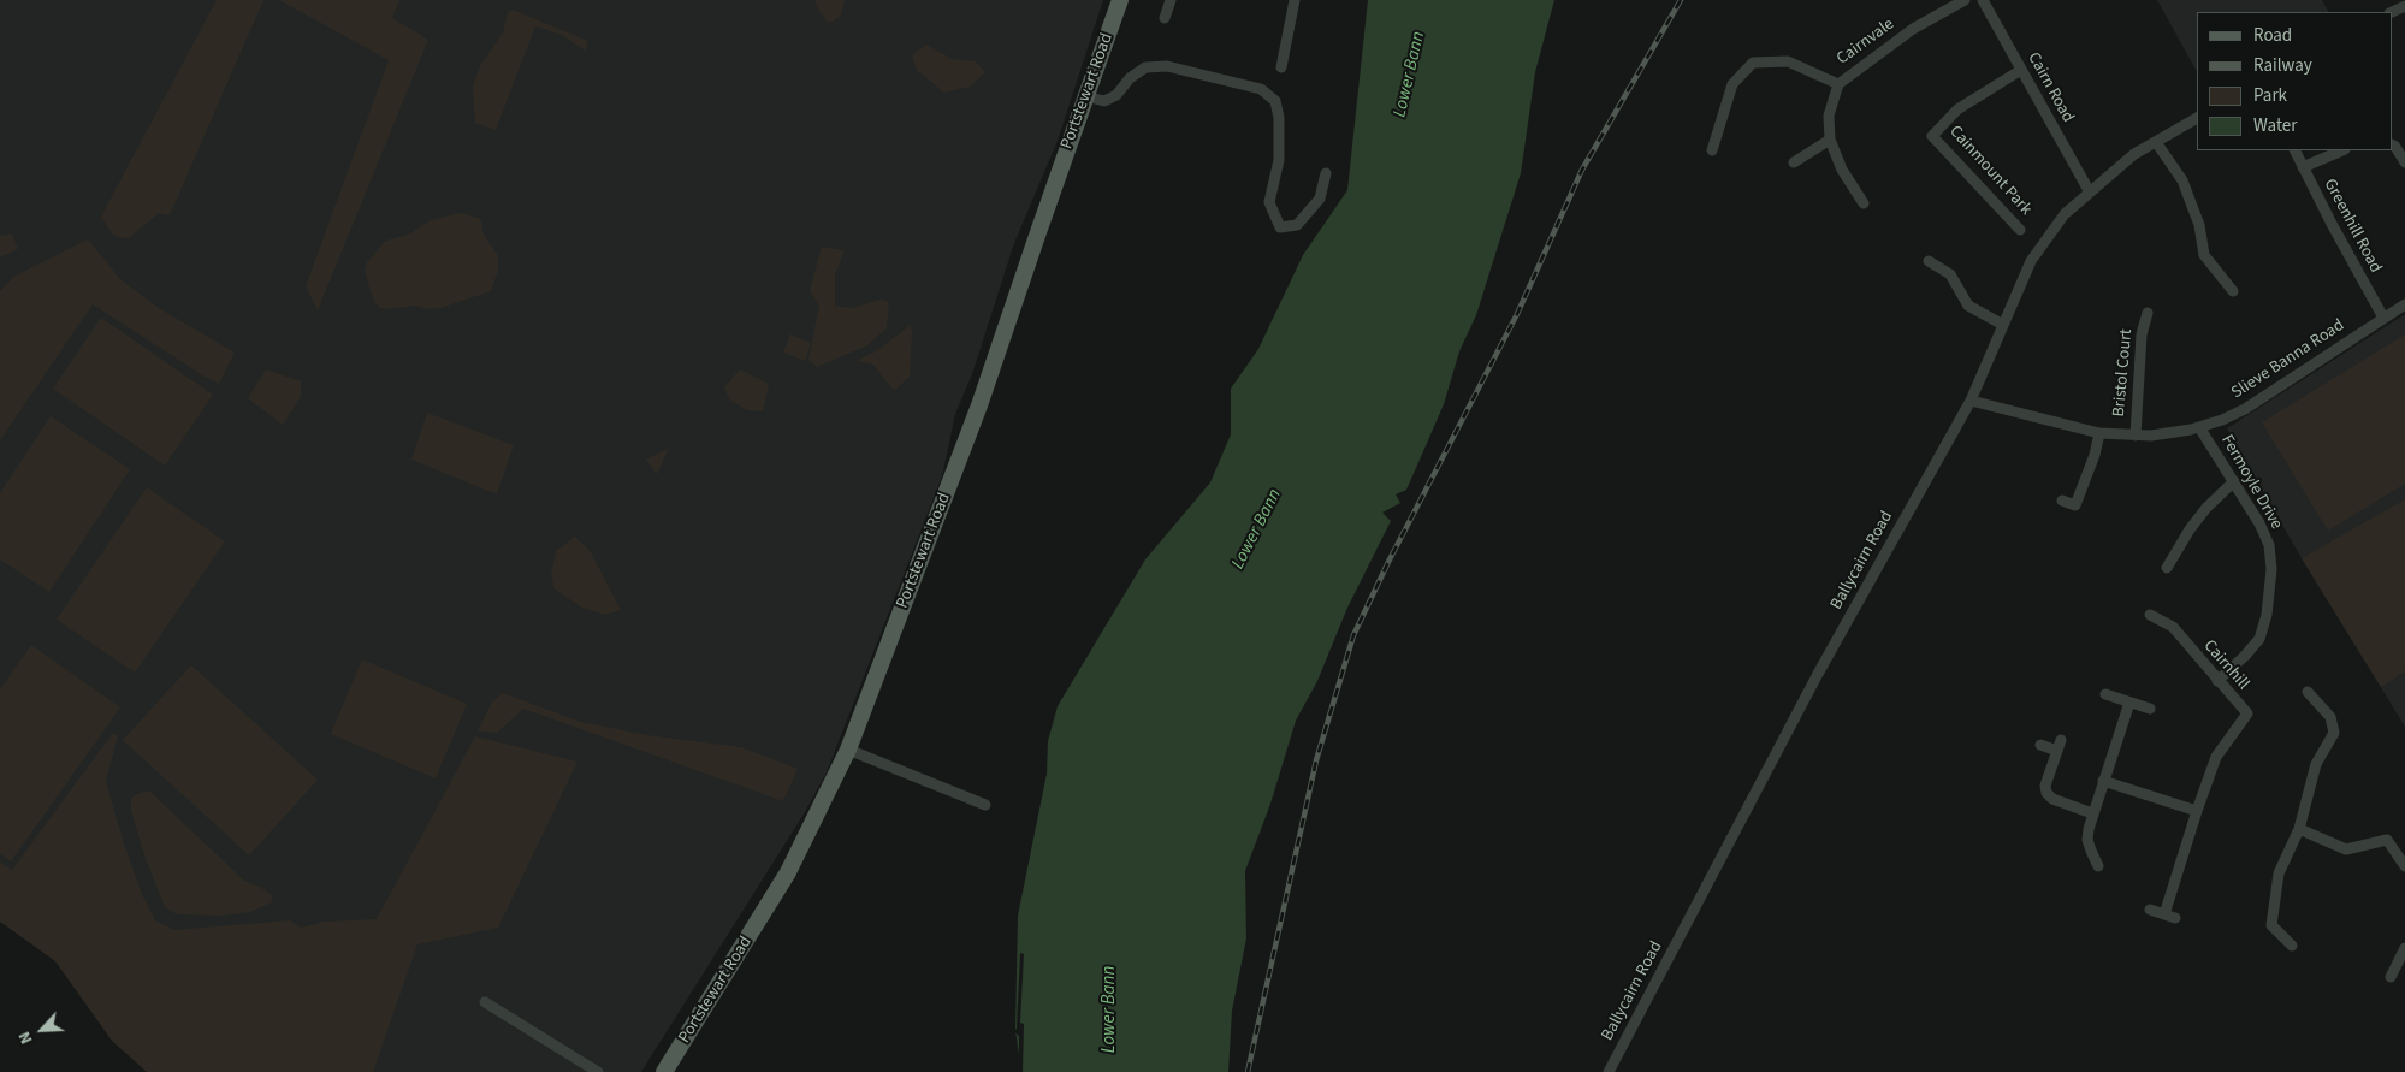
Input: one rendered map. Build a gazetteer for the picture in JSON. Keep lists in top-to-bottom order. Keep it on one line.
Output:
{"streets":{"main road":["Portstewart Road"],"street":["Cairnvale","Cairn Road","Cainmount Park","Greenhill Road","Slieve Banna Road","Bristol Court","Fermoyle Drive","Ballycairn Road","Cairnhill"]},"crossings":[["Cairn Road","Cainmount Park"],["Cairn Road","Ballycairn Road"],["Greenhill Road","Slieve Banna Road"],["Slieve Banna Road","Bristol Court"],["Slieve Banna Road","Fermoyle Drive"],["Slieve Banna Road","Ballycairn Road"],["Fermoyle Drive","Cairnhill"]],"water":["Lower Bann"],"legend":["Road","Railway","Park","Water"],"north":"bottom left"}
